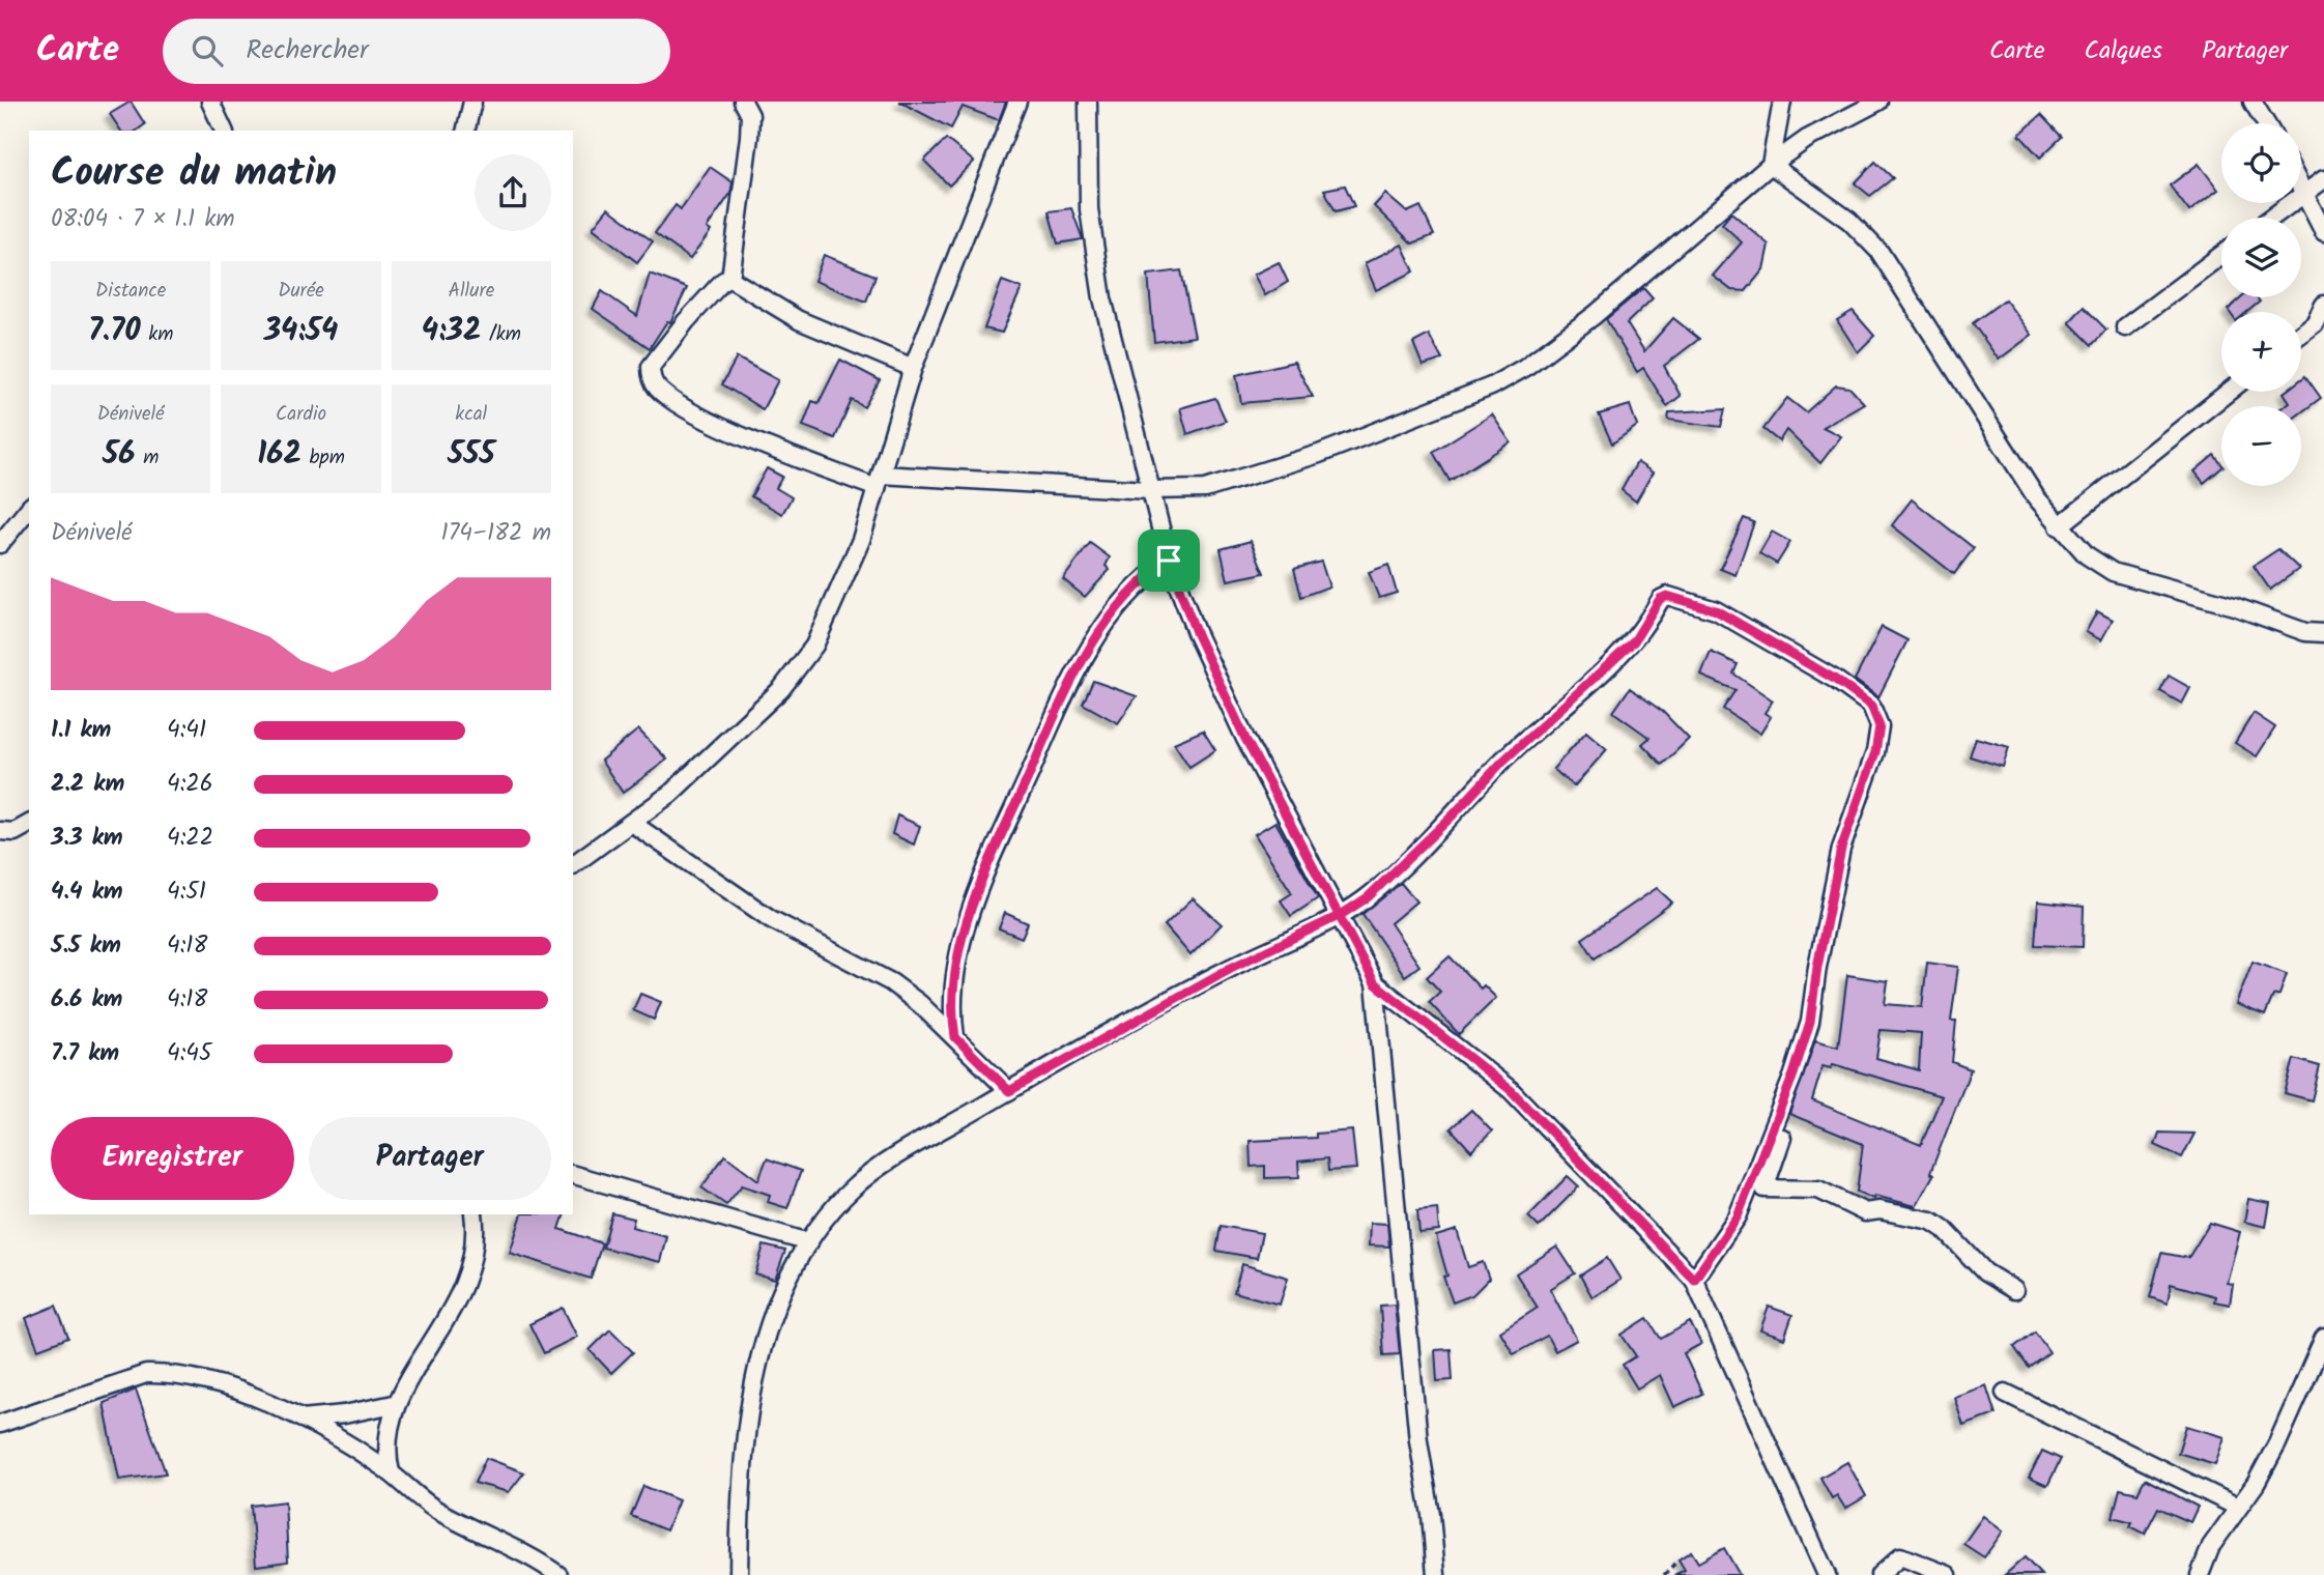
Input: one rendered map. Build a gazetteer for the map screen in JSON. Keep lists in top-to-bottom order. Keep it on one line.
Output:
{"page":{"header":"Carte","search":"Rechercher","nav":["Carte","Calques","Partager"],"map_buttons":["+","−"],"heading":["Course du matin","08:04 · 7 × 1.1 km"],"stats":[["Distance","7.70 km"],["Durée","34:54"],["Allure","4:32 /km"],["Dénivelé","56 m"],["Cardio","162 bpm"],["kcal","555"]],"chart":["Dénivelé","174–182 m"],"list":[{"name":"1.1 km","note":"4:41"},{"name":"2.2 km","note":"4:26"},{"name":"3.3 km","note":"4:22"},{"name":"4.4 km","note":"4:51"},{"name":"5.5 km","note":"4:18"},{"name":"6.6 km","note":"4:18"},{"name":"7.7 km","note":"4:45"}],"buttons":["Enregistrer","Partager"]}}
